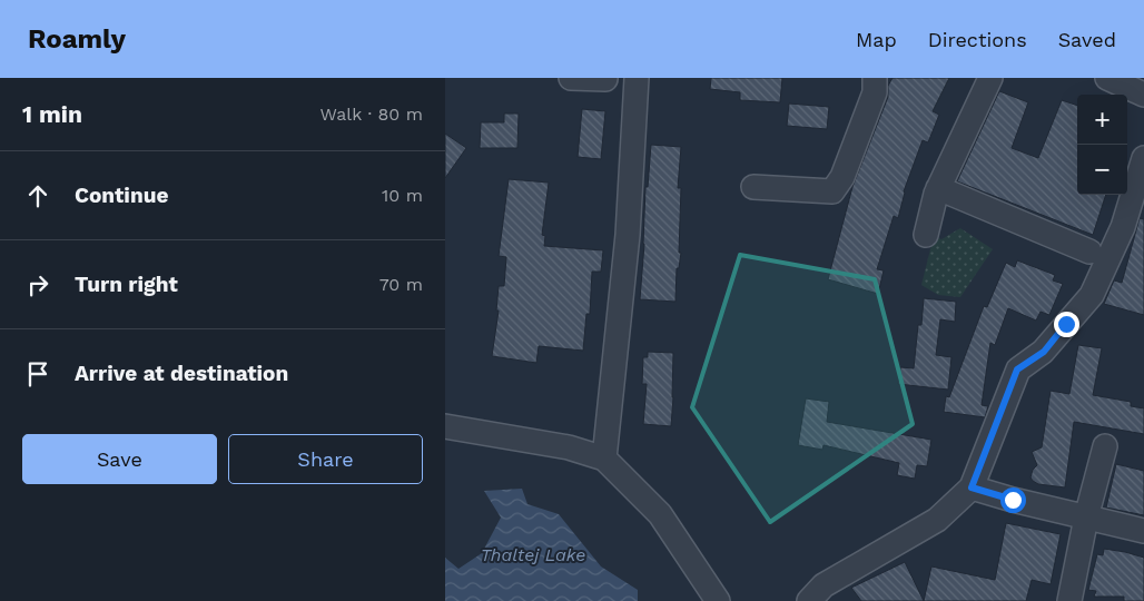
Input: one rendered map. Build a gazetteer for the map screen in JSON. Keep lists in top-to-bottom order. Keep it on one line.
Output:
{"water":["Thaltej Lake"],"page":{"header":"Roamly","nav":["Map","Directions","Saved"],"heading":["1 min","Walk · 80 m"],"map_buttons":["+","−"],"list":[["Continue","10 m"],["Turn right","70 m"],"Arrive at destination"],"buttons":["Save","Share"]}}
